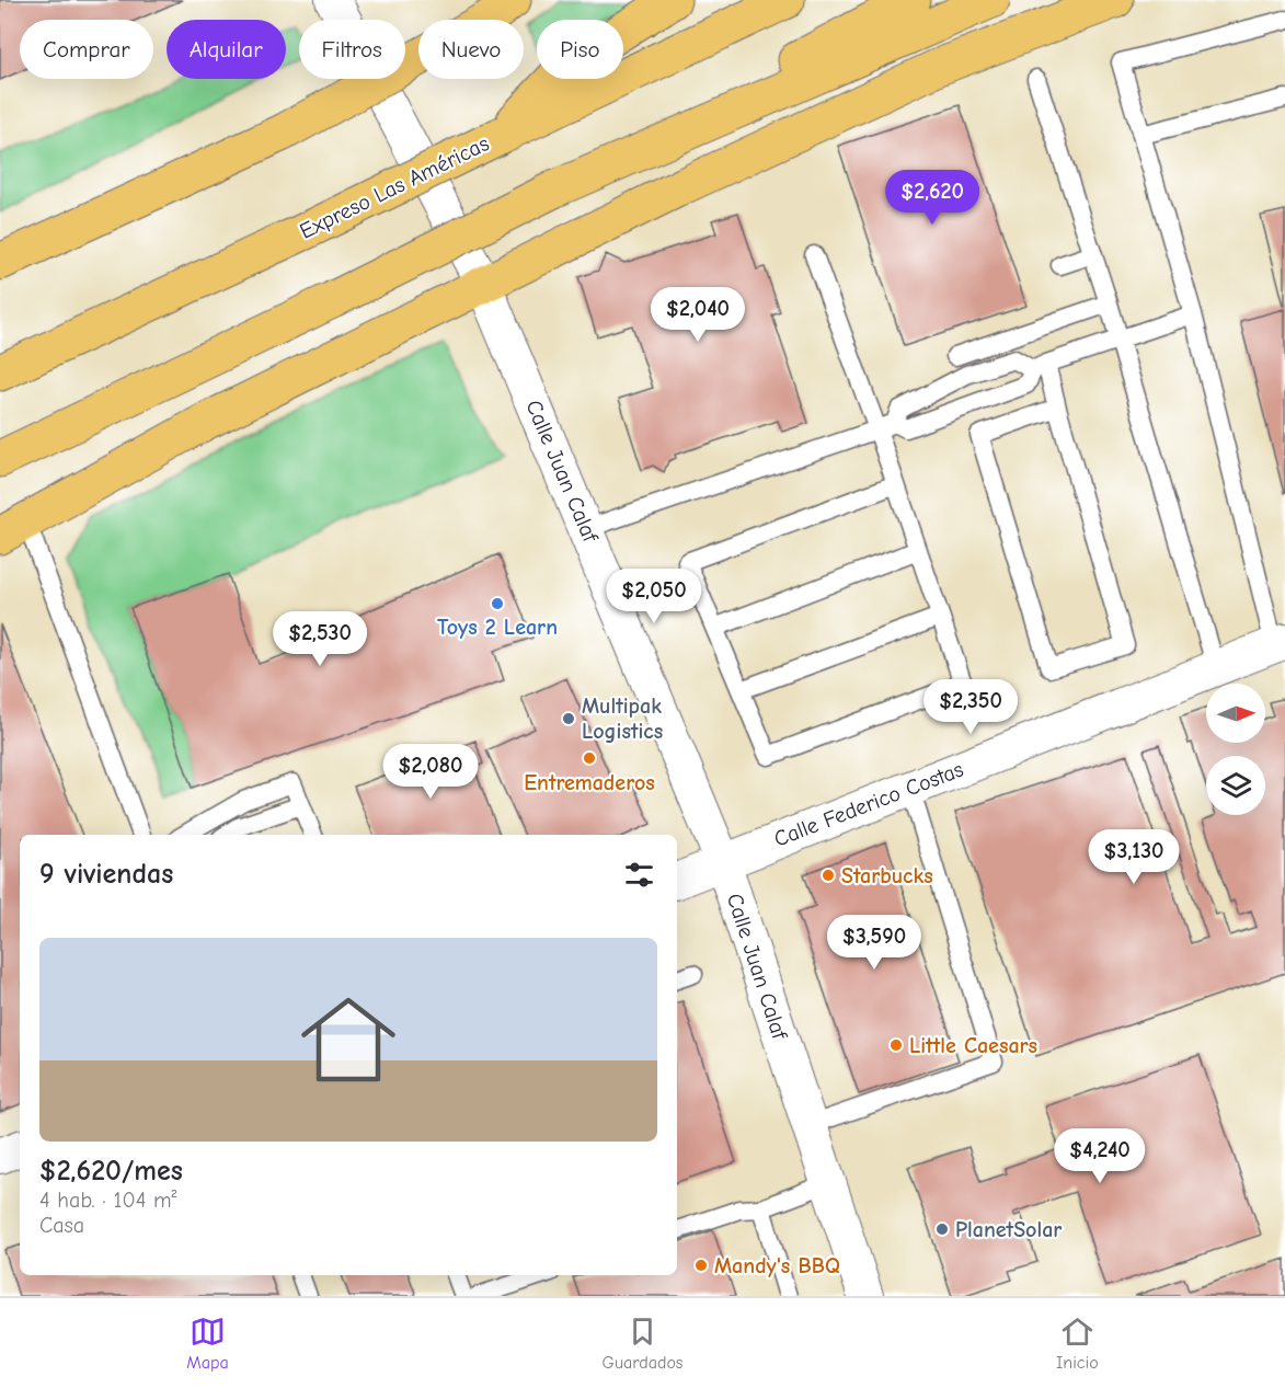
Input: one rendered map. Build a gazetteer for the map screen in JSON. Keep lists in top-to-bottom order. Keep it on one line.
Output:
{"streets":{"highway":["Expreso Las Américas"],"street":["Calle Juan Calaf","Calle Federico Costas"]},"crossings":[["Calle Juan Calaf","Calle Federico Costas"]],"places":["Toys 2 Learn","Multipak Logistics","Entremaderos","Starbucks","Little Caesars","PlanetSolar","Mandy's BBQ"],"north":"right","page":{"chip":["Comprar","Alquilar","Filtros","Nuevo","Piso"],"price":["$2,620","$2,040","$2,050","$2,530","$2,350","$2,080","$3,130","$3,590","$4,240"],"heading":"9 viviendas","list":[{"name":"$2,620/mes","note":"4 hab. · 104 m² · Casa"}],"tabs":["Mapa","Guardados","Inicio"]}}
